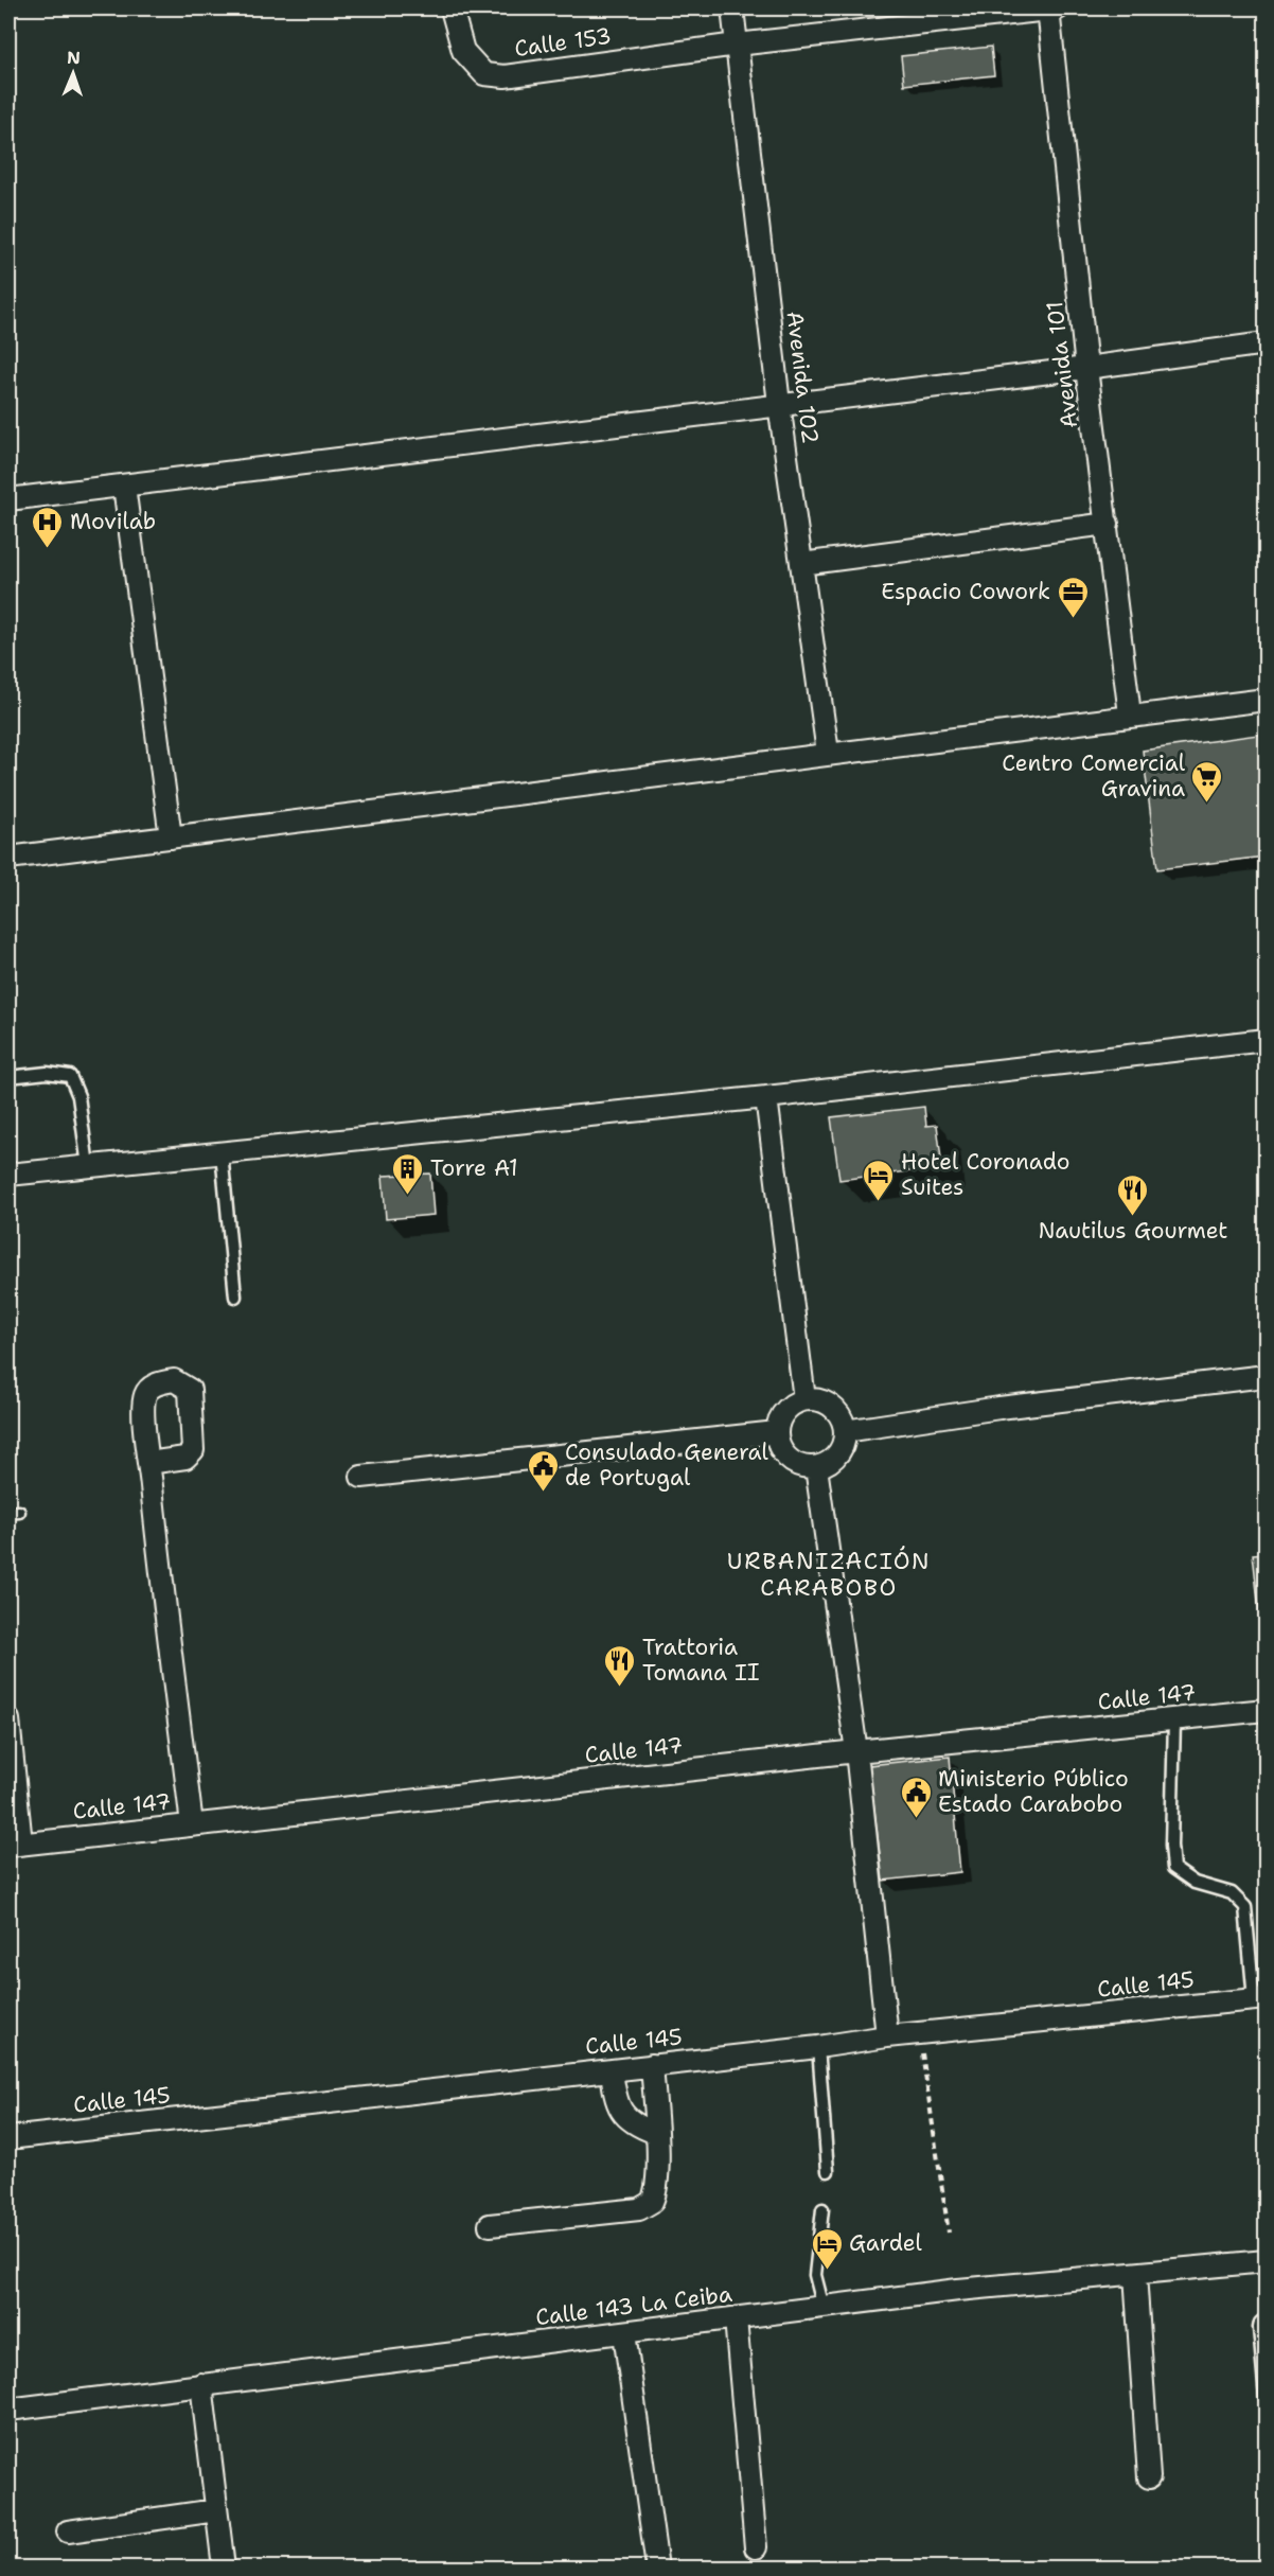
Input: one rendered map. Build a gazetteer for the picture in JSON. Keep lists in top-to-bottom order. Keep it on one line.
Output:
{"streets":{"street":["Calle 153","Avenida 101","Avenida 102","Calle 147","Calle 145","Calle 143 La Ceiba"]},"crossings":[["Calle 153","Avenida 101"],["Calle 153","Avenida 102"]],"districts":["URBANIZACIÓN CARABOBO"],"places":{"hospital":["Movilab"],"office":["Espacio Cowork"],"supermarket":["Centro Comercial Gravina"],"building":["Torre A1"],"hotel":["Hotel Coronado Suites","Gardel"],"restaurant":["Nautilus Gourmet","Trattoria Tomana II"],"public building":["Consulado General de Portugal","Ministerio Público Estado Carabobo"]},"north":"top"}
